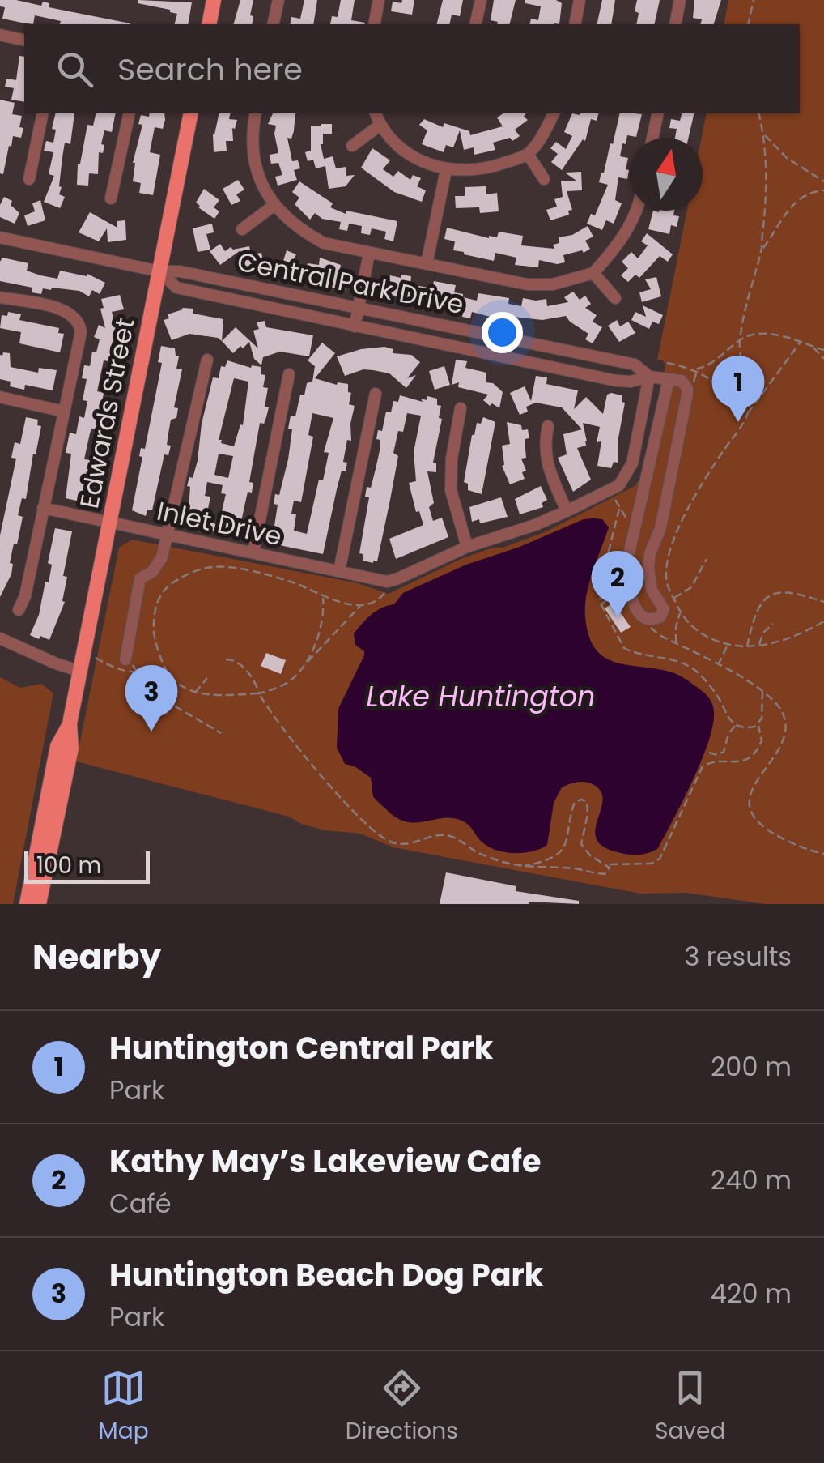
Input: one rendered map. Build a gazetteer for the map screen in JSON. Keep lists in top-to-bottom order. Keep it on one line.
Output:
{"streets":{"main road":["Edwards Street"],"street":["Central Park Drive","Inlet Drive"]},"crossings":[["Central Park Drive","Edwards Street"],["Edwards Street","Inlet Drive"]],"water":["Lake Huntington"],"scale_bar":"100 m","north":"top","page":{"search":"Search here","pins":["1","2","3"],"scale":"100 m","heading":["Nearby","3 results"],"list":[{"mark":"1","name":"Huntington Central Park","note":"Park","value":"200 m"},{"mark":"2","name":"Kathy May’s Lakeview Cafe","note":"Café","value":"240 m"},{"mark":"3","name":"Huntington Beach Dog Park","note":"Park","value":"420 m"}],"nav":["Map","Directions","Saved"]}}
